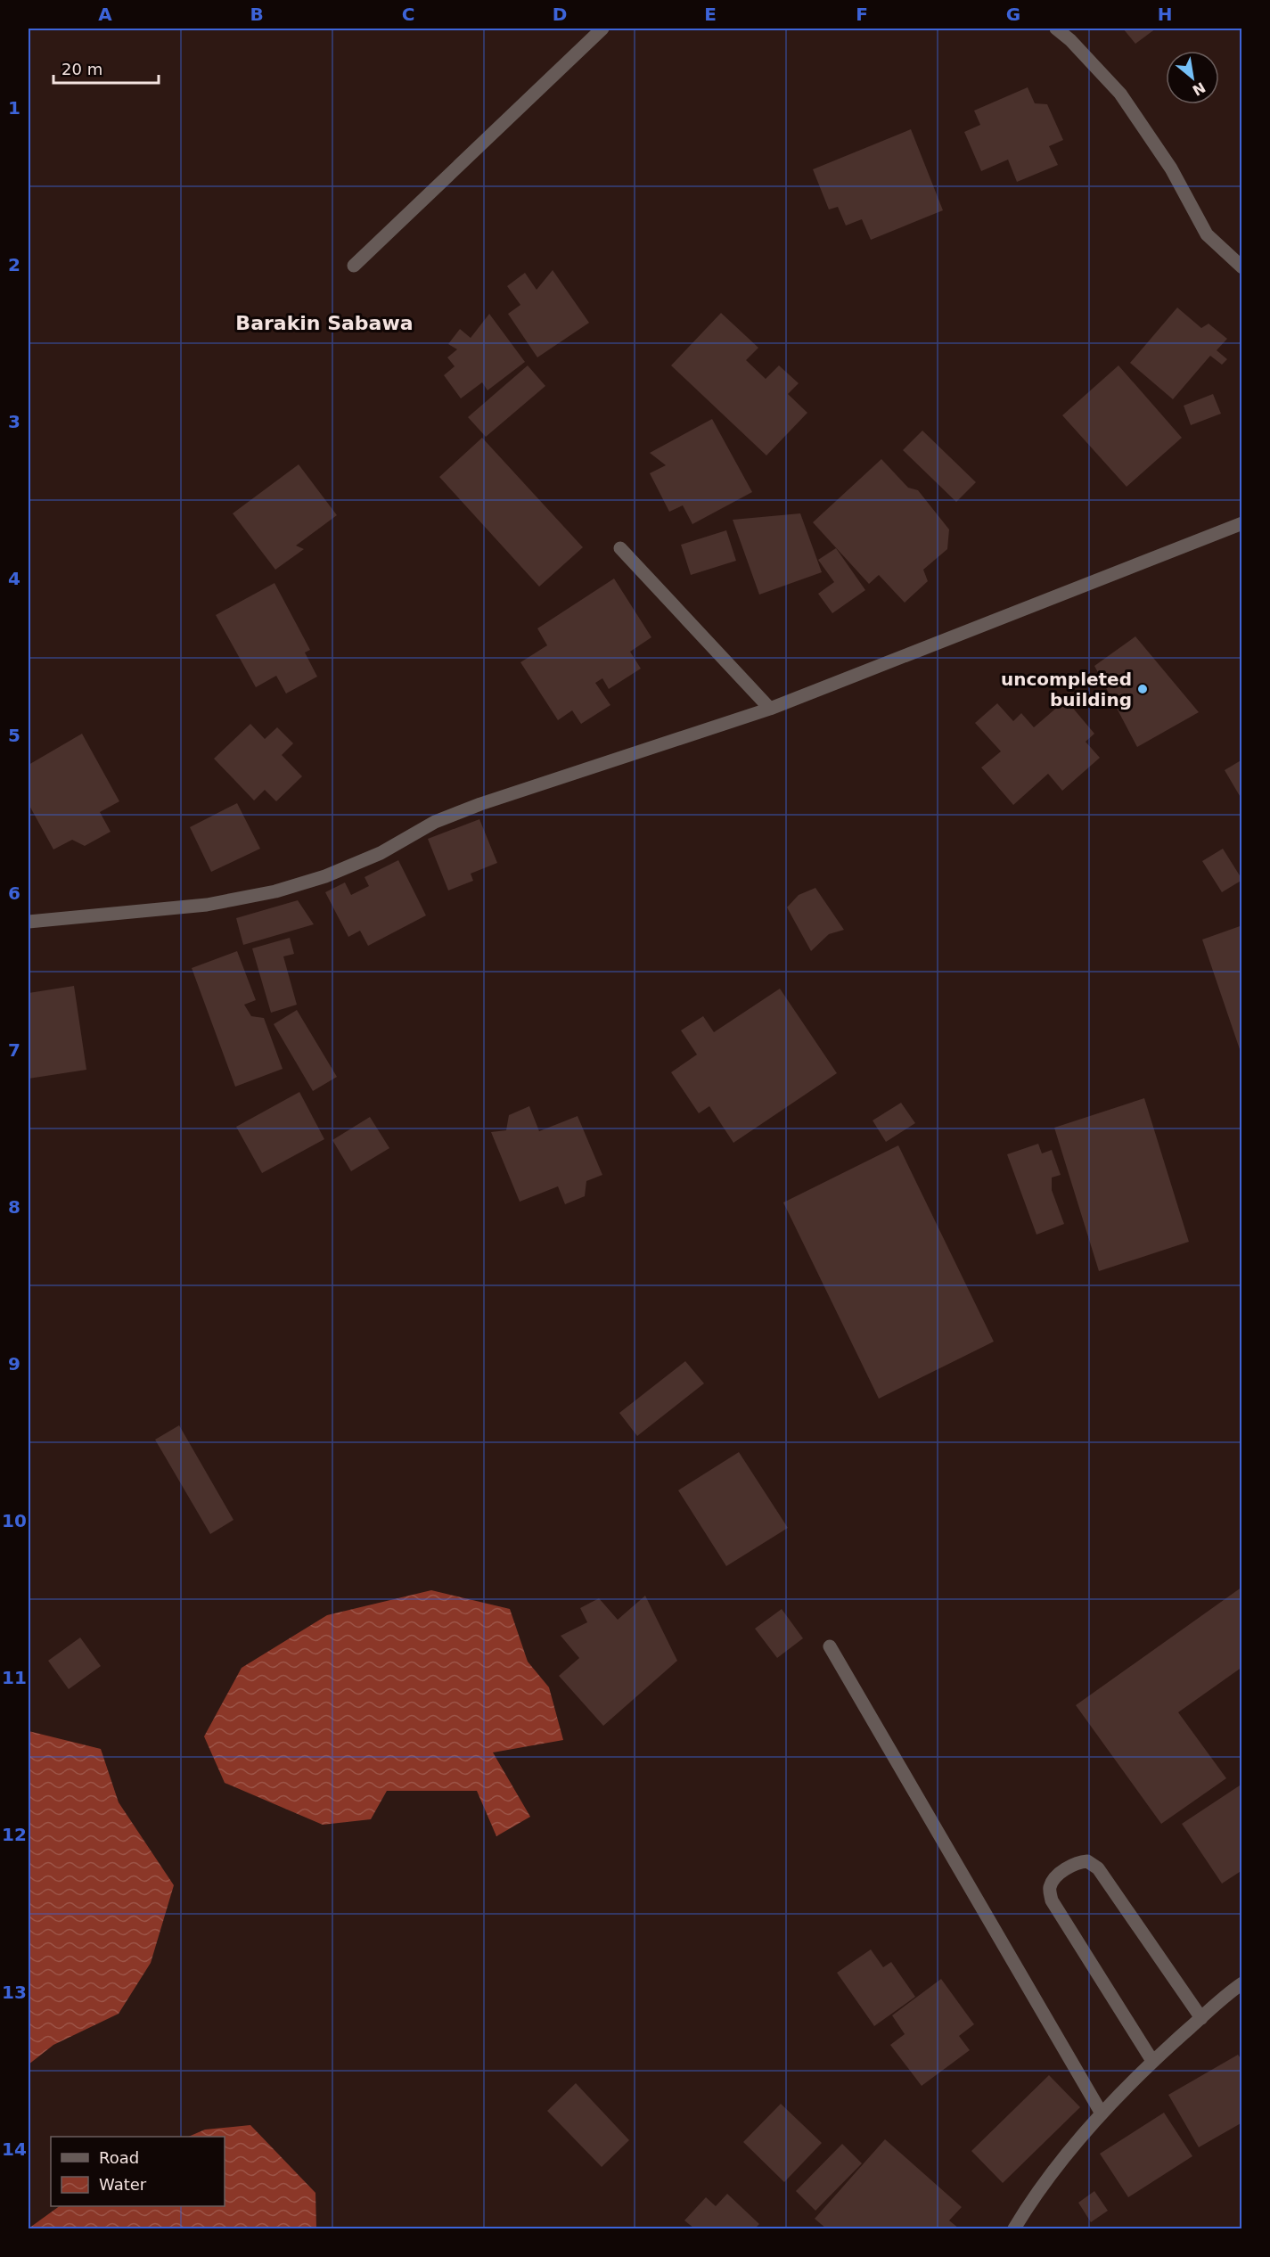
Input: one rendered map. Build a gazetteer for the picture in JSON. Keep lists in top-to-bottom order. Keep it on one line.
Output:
{"districts":["Barakin Sabawa"],"places":["uncompleted building"],"legend":["Road","Water"],"scale_bar":"20 m","north":"bottom right","grid":{"columns":["A","B","C","D","E","F","G","H"],"rows":["1","2","3","4","5","6","7","8","9","10","11","12","13","14"]}}
